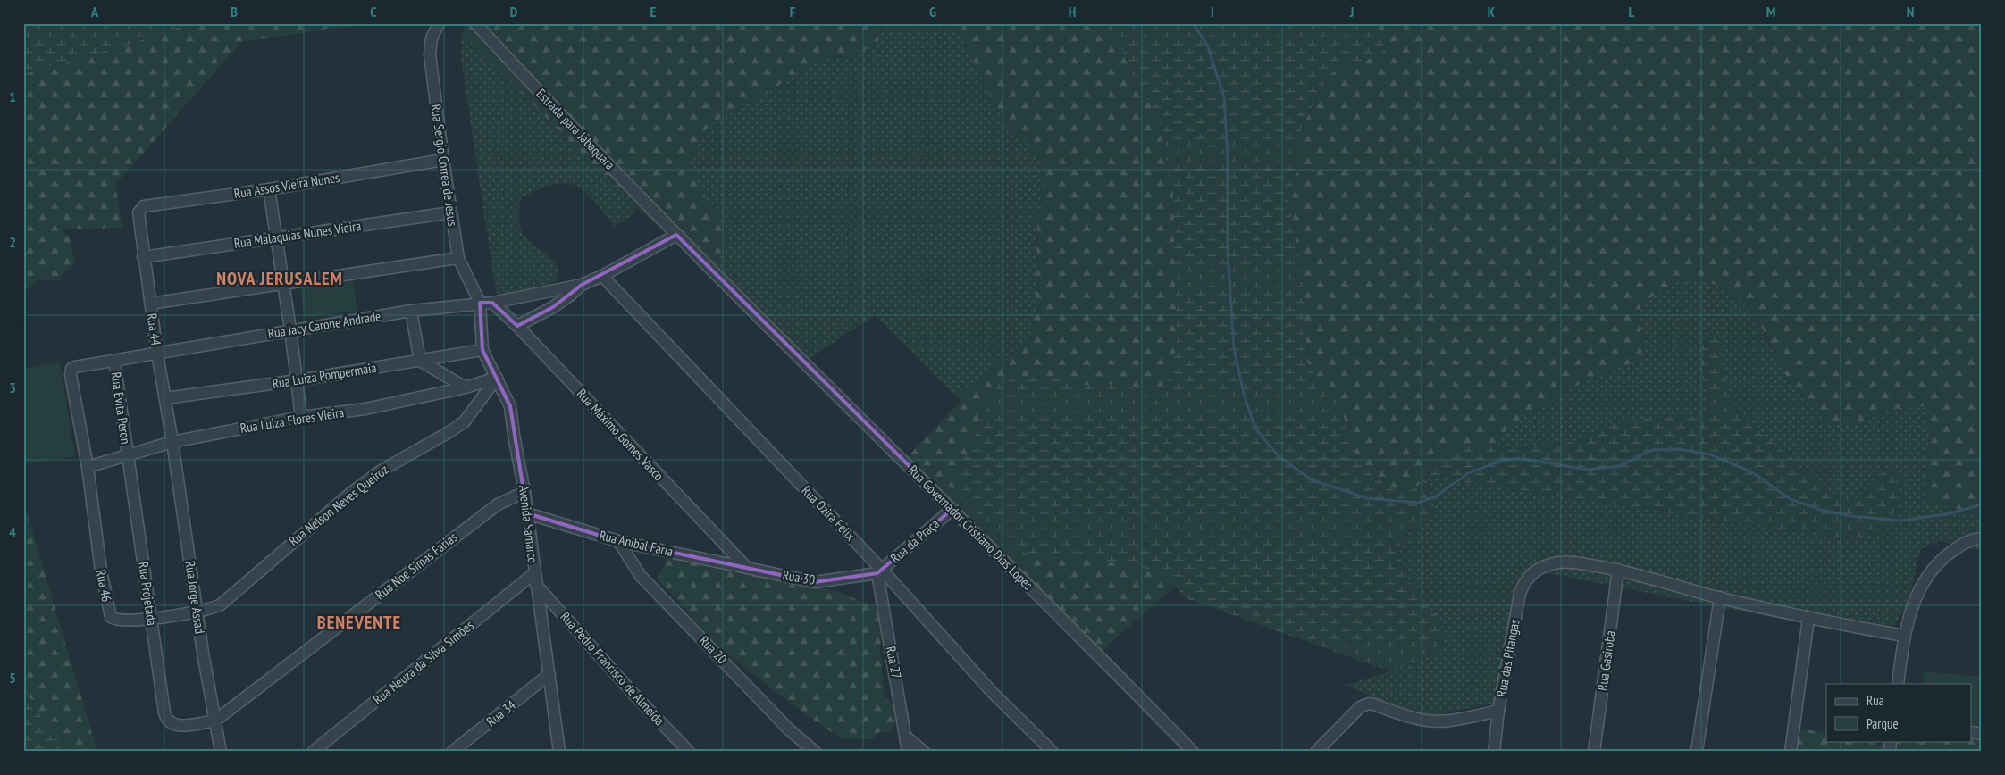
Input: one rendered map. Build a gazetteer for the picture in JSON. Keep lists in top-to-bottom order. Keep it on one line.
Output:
{"streets":{"street":["Estrada para Jabaquara","Rua Sergio Correa de Jesus","Rua Assos Vieira Nunes","Rua Malaquias Nunes Vieira","Rua Jacy Carone Andrade","Rua 44","Rua Luiza Pompermaia","Rua Evita Peron","Rua Luiza Flores Vieira","Rua Máximo Gomes Vasco","Rua Nelson Neves Queiroz","Rua Ozira Felix","Avenida Samarco","Rua Governador Cristiano Dias Lopes","Rua da Praça","Rua Anibal Faria","Rua Noe Simas Farias","Rua 30","Rua 46","Rua Projetada","Rua Jorge Assad","Rua 20","Rua das Pitangas","Rua Gasiroba","Rua Neuza da Silva Simões","Rua 27","Rua Pedro Francisco de Almeida","Rua 34"]},"crossings":[["Estrada para Jabaquara","Rua Governador Cristiano Dias Lopes"],["Rua Sergio Correa de Jesus","Rua Assos Vieira Nunes"],["Rua Sergio Correa de Jesus","Rua Malaquias Nunes Vieira"],["Rua Sergio Correa de Jesus","Rua Jacy Carone Andrade"],["Rua Sergio Correa de Jesus","Avenida Samarco"],["Rua Assos Vieira Nunes","Rua 44"],["Rua Malaquias Nunes Vieira","Rua 44"],["Rua Jacy Carone Andrade","Rua 44"],["Rua Jacy Carone Andrade","Rua Evita Peron"],["Rua Jacy Carone Andrade","Rua Luiza Flores Vieira"],["Rua Jacy Carone Andrade","Rua Máximo Gomes Vasco"],["Rua Jacy Carone Andrade","Avenida Samarco"],["Rua Jacy Carone Andrade","Rua 46"],["Rua 44","Rua Luiza Pompermaia"],["Rua 44","Rua Luiza Flores Vieira"],["Rua 44","Rua Jorge Assad"],["Rua Luiza Pompermaia","Avenida Samarco"],["Rua Evita Peron","Rua Luiza Flores Vieira"],["Rua Evita Peron","Rua Projetada"],["Rua Luiza Flores Vieira","Rua Nelson Neves Queiroz"],["Rua Luiza Flores Vieira","Avenida Samarco"],["Rua Luiza Flores Vieira","Rua 46"],["Rua Luiza Flores Vieira","Rua Projetada"],["Rua Luiza Flores Vieira","Rua Jorge Assad"],["Rua Máximo Gomes Vasco","Rua Anibal Faria"],["Rua Máximo Gomes Vasco","Rua 30"],["Rua Nelson Neves Queiroz","Avenida Samarco"],["Rua Nelson Neves Queiroz","Rua 46"],["Rua Nelson Neves Queiroz","Rua Jorge Assad"],["Rua Ozira Felix","Rua da Praça"],["Rua Ozira Felix","Rua 30"],["Rua Ozira Felix","Rua 27"],["Avenida Samarco","Rua Anibal Faria"],["Avenida Samarco","Rua Noe Simas Farias"],["Avenida Samarco","Rua Neuza da Silva Simões"],["Avenida Samarco","Rua Pedro Francisco de Almeida"],["Avenida Samarco","Rua 34"],["Rua Governador Cristiano Dias Lopes","Rua da Praça"],["Rua da Praça","Rua 30"],["Rua da Praça","Rua 27"],["Rua Anibal Faria","Rua 30"],["Rua Anibal Faria","Rua 20"],["Rua Noe Simas Farias","Rua Projetada"],["Rua Noe Simas Farias","Rua Jorge Assad"],["Rua 30","Rua 27"],["Rua 46","Rua Projetada"],["Rua 46","Rua Jorge Assad"],["Rua das Pitangas","Rua Gasiroba"],["Rua Neuza da Silva Simões","Rua Pedro Francisco de Almeida"]],"districts":["NOVA JERUSALEM","BENEVENTE"],"legend":["Rua","Parque"],"grid":{"columns":["A","B","C","D","E","F","G","H","I","J","K","L","M","N"],"rows":["1","2","3","4","5"]}}
